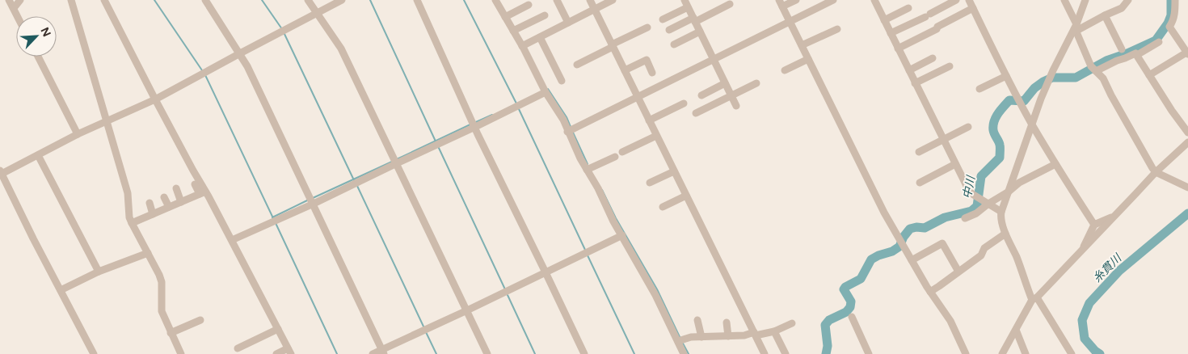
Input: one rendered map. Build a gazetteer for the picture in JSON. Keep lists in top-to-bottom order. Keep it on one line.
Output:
{"water":["中川","糸貫川"],"north":"top right"}
